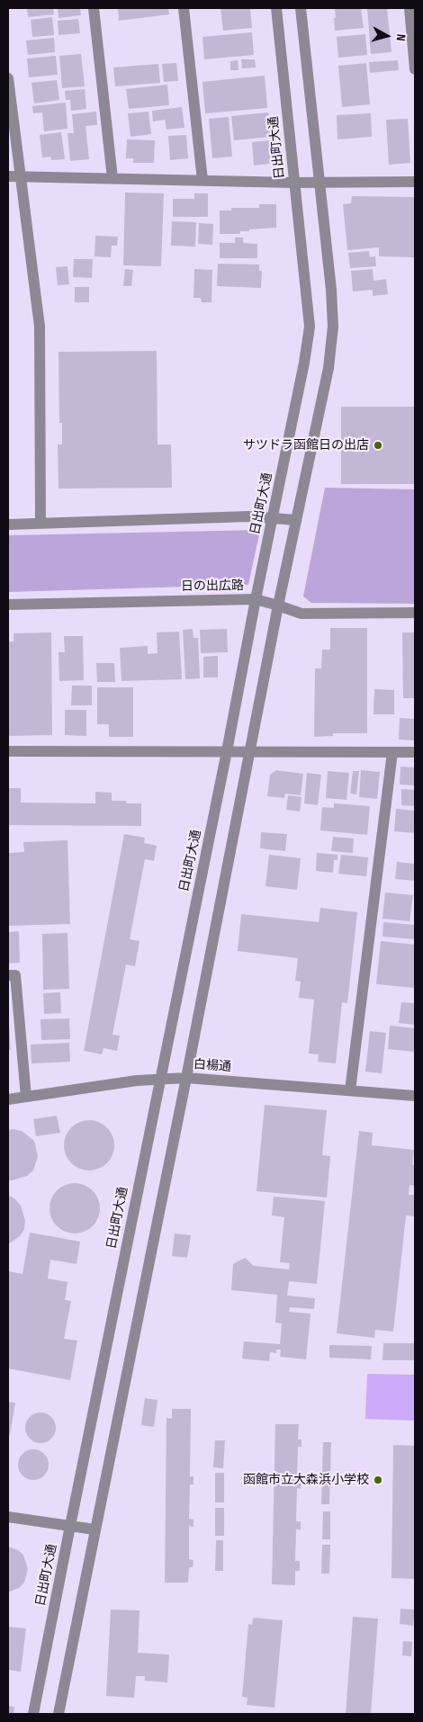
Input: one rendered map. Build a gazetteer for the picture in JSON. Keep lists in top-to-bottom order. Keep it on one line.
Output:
{"streets":{"street":["日出町大通","日の出広路","白楊通"]},"crossings":[["日出町大通","日の出広路"],["日出町大通","白楊通"]],"places":["サツドラ函館日の出店","函館市立大森浜小学校"],"north":"right"}
